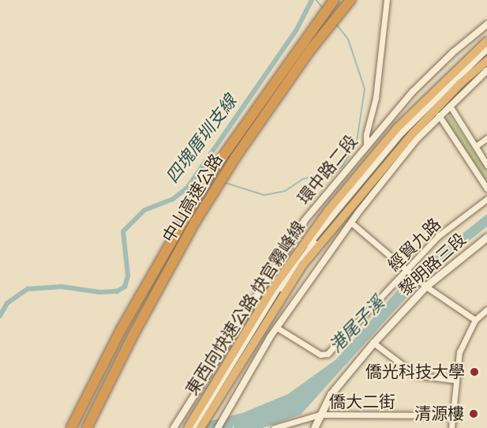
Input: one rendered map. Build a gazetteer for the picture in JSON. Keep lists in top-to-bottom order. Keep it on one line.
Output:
{"streets":{"highway":["中山高速公路","東西向快速公路 快官霧峰線"],"main road":["黎明路三段"],"street":["環中路二段","經貿九路","僑大二街"]},"crossings":[["環中路二段","東西向快速公路 快官霧峰線"],["黎明路三段","僑大二街"]],"water":["四塊厝圳支線","港尾子溪"],"places":["僑光科技大學","清源樓"]}
